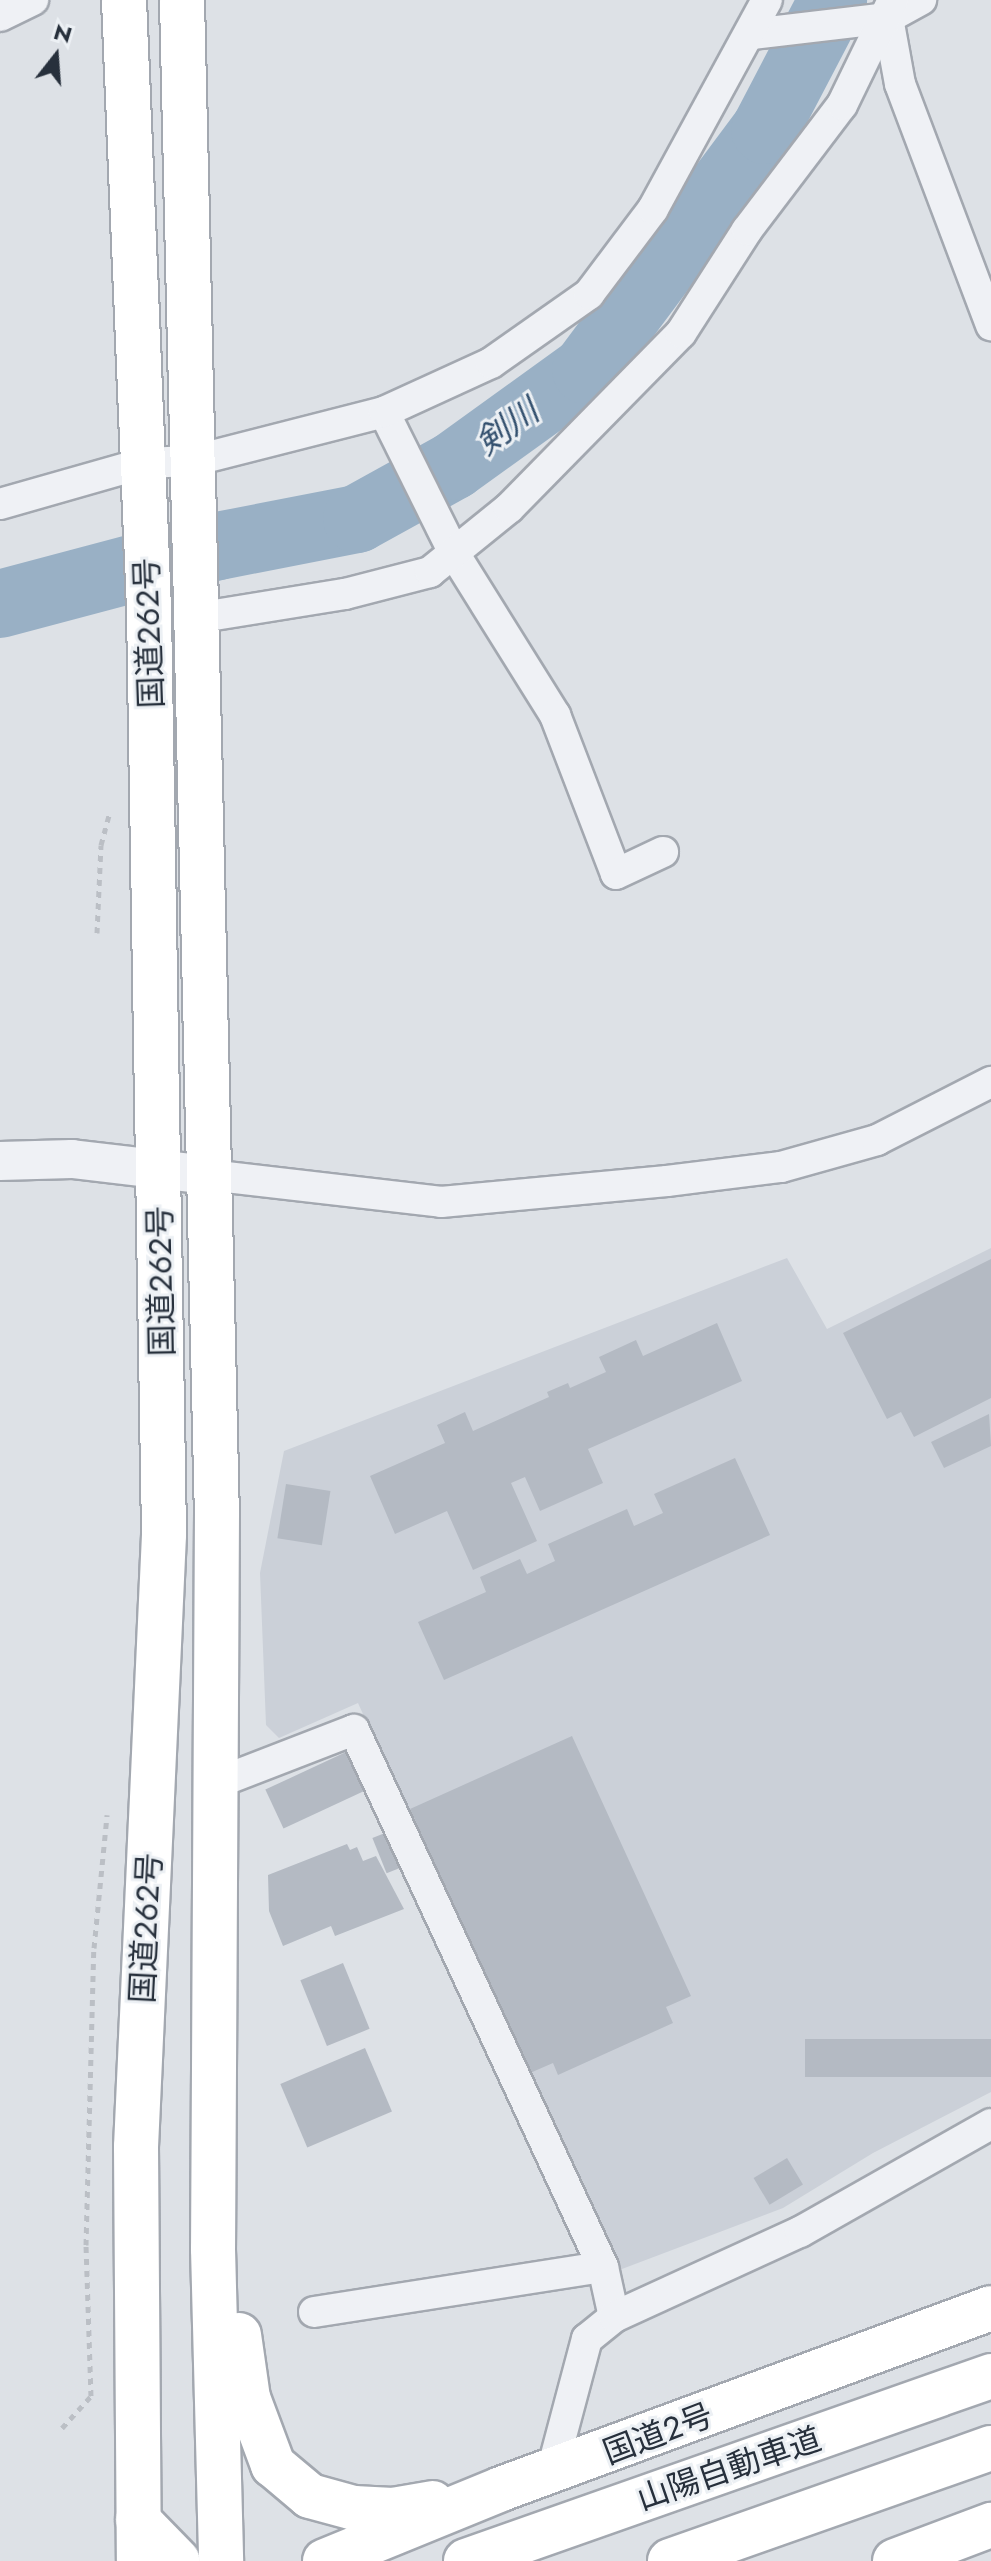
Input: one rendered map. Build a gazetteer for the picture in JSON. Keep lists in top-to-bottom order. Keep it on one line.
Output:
{"streets":{"highway":["国道262号","国道2号","山陽自動車道"]},"water":["剣川"],"north":"top"}
